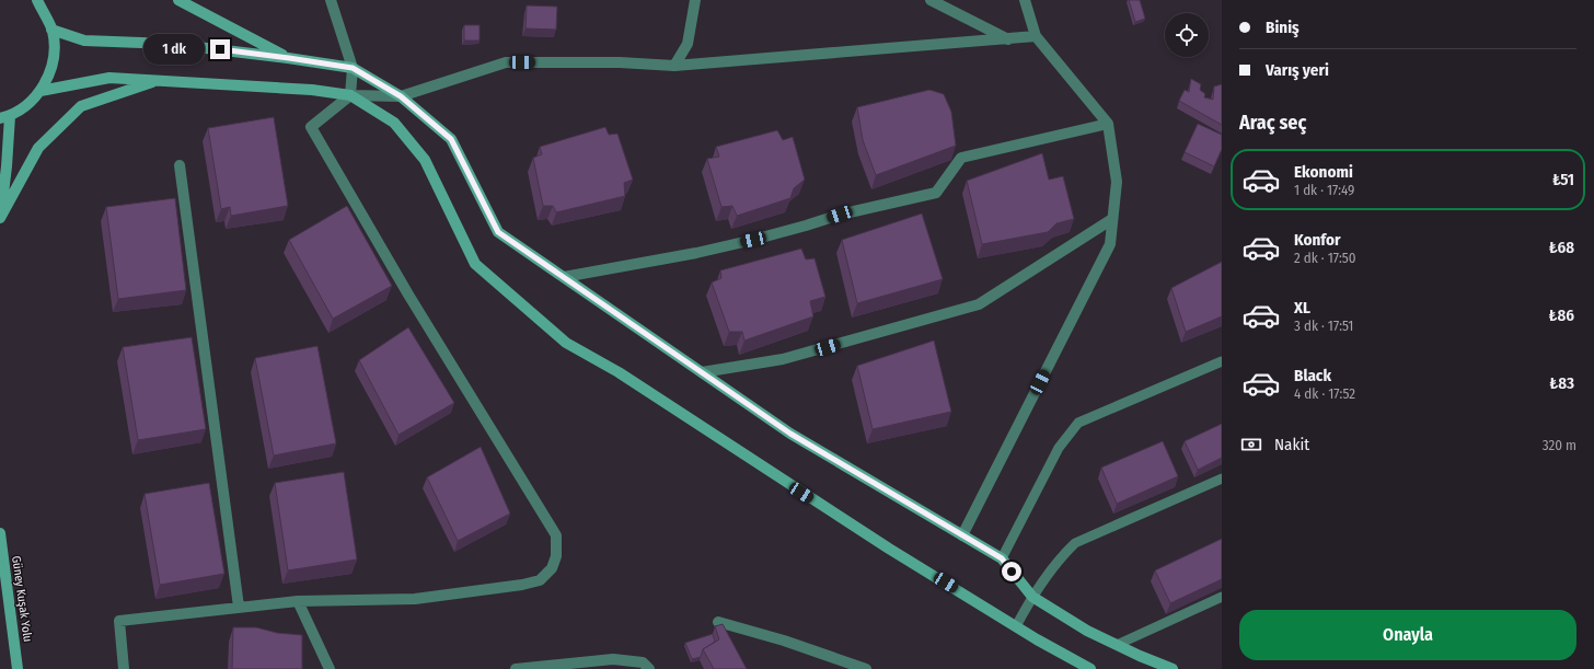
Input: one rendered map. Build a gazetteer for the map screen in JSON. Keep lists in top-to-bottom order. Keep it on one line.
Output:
{"streets":{"main road":["Güney Kuşak Yolu"]},"page":{"banner":["Biniş","Varış yeri"],"bubble":"1 dk","heading":"Araç seç","list":[{"name":"Ekonomi","note":"1 dk · 17:49","value":"₺51"},{"name":"Konfor","note":"2 dk · 17:50","value":"₺68"},{"name":"XL","note":"3 dk · 17:51","value":"₺86"},{"name":"Black","note":"4 dk · 17:52","value":"₺83"}],"pay":["Nakit","320 m"],"buttons":"Onayla"}}
